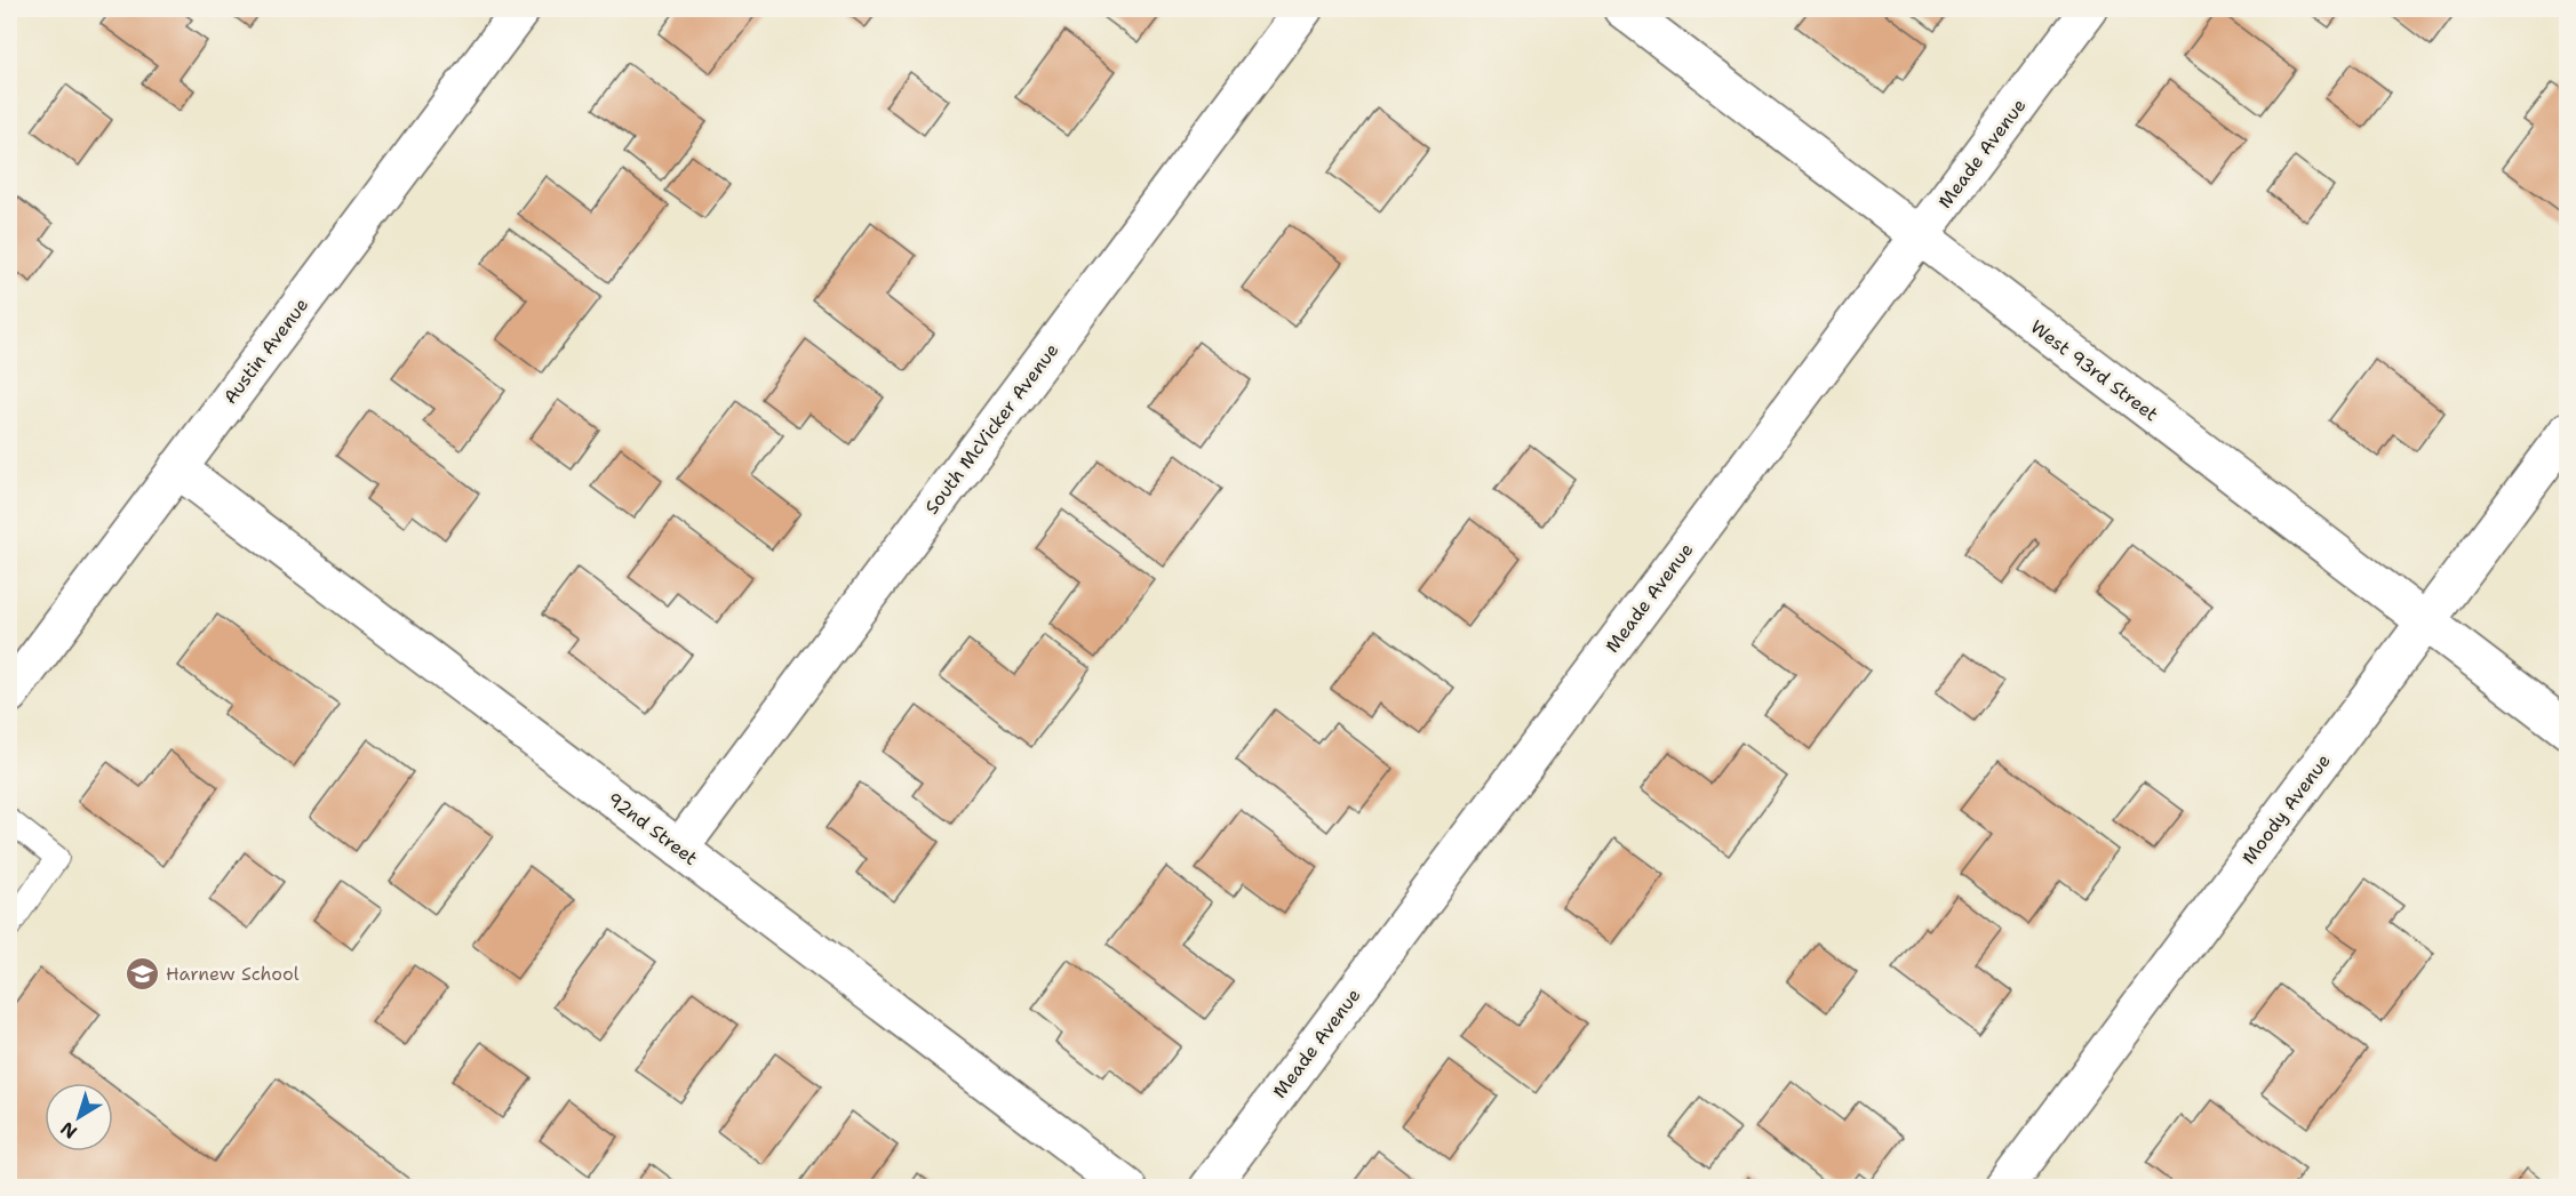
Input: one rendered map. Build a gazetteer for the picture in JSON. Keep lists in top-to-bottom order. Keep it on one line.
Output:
{"streets":{"street":["Meade Avenue","Austin Avenue","West 93rd Street","South McVicker Avenue","Moody Avenue","92nd Street"]},"crossings":[["Meade Avenue","West 93rd Street"],["Austin Avenue","92nd Street"],["West 93rd Street","Moody Avenue"],["South McVicker Avenue","92nd Street"]],"places":{"school or university":["Harnew School"]},"north":"bottom left"}
